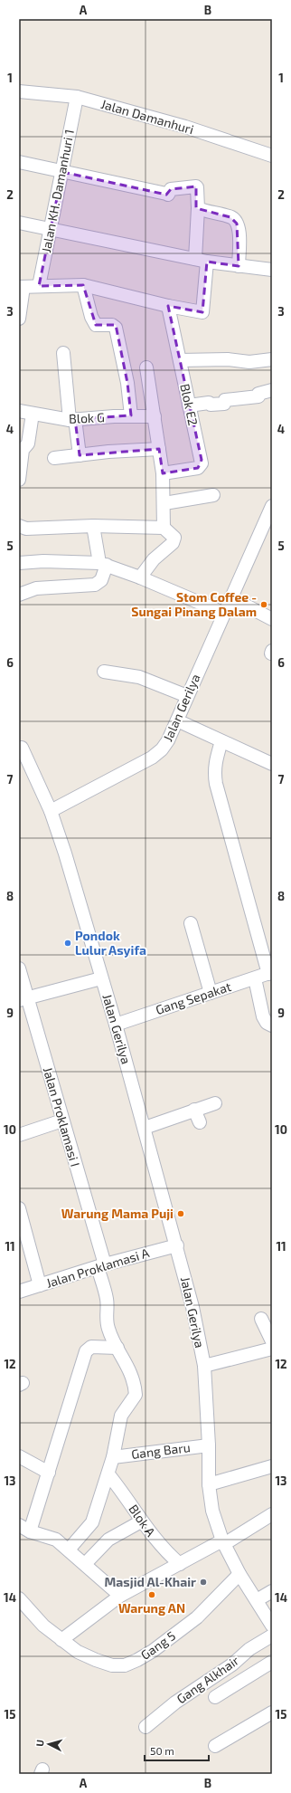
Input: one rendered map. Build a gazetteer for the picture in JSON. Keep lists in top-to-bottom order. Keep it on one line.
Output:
{"streets":{"street":["Jalan Damanhuri","Jalan KH. Damanhuri 1","Blok E2","Blok G","Jalan Gerilya","Gang Sepakat","Jalan Proklamasi I","Jalan Proklamasi A","Gang Baru","Blok A","Gang 5","Gang Alkhair"]},"crossings":[["Jalan Damanhuri","Jalan KH. Damanhuri 1"],["Jalan Gerilya","Gang Sepakat"],["Jalan Gerilya","Jalan Proklamasi A"],["Jalan Gerilya","Gang Baru"],["Jalan Gerilya","Gang 5"],["Jalan Proklamasi I","Jalan Proklamasi A"],["Jalan Proklamasi I","Gang Baru"],["Jalan Proklamasi I","Blok A"]],"places":["Stom Coffee - Sungai Pinang Dalam","Pondok Lulur Asyifa","Warung Mama Puji","Masjid Al-Khair","Warung AN"],"scale_bar":"50 m","north":"left","grid":{"columns":["A","B"],"rows":["1","2","3","4","5","6","7","8","9","10","11","12","13","14","15"]}}
